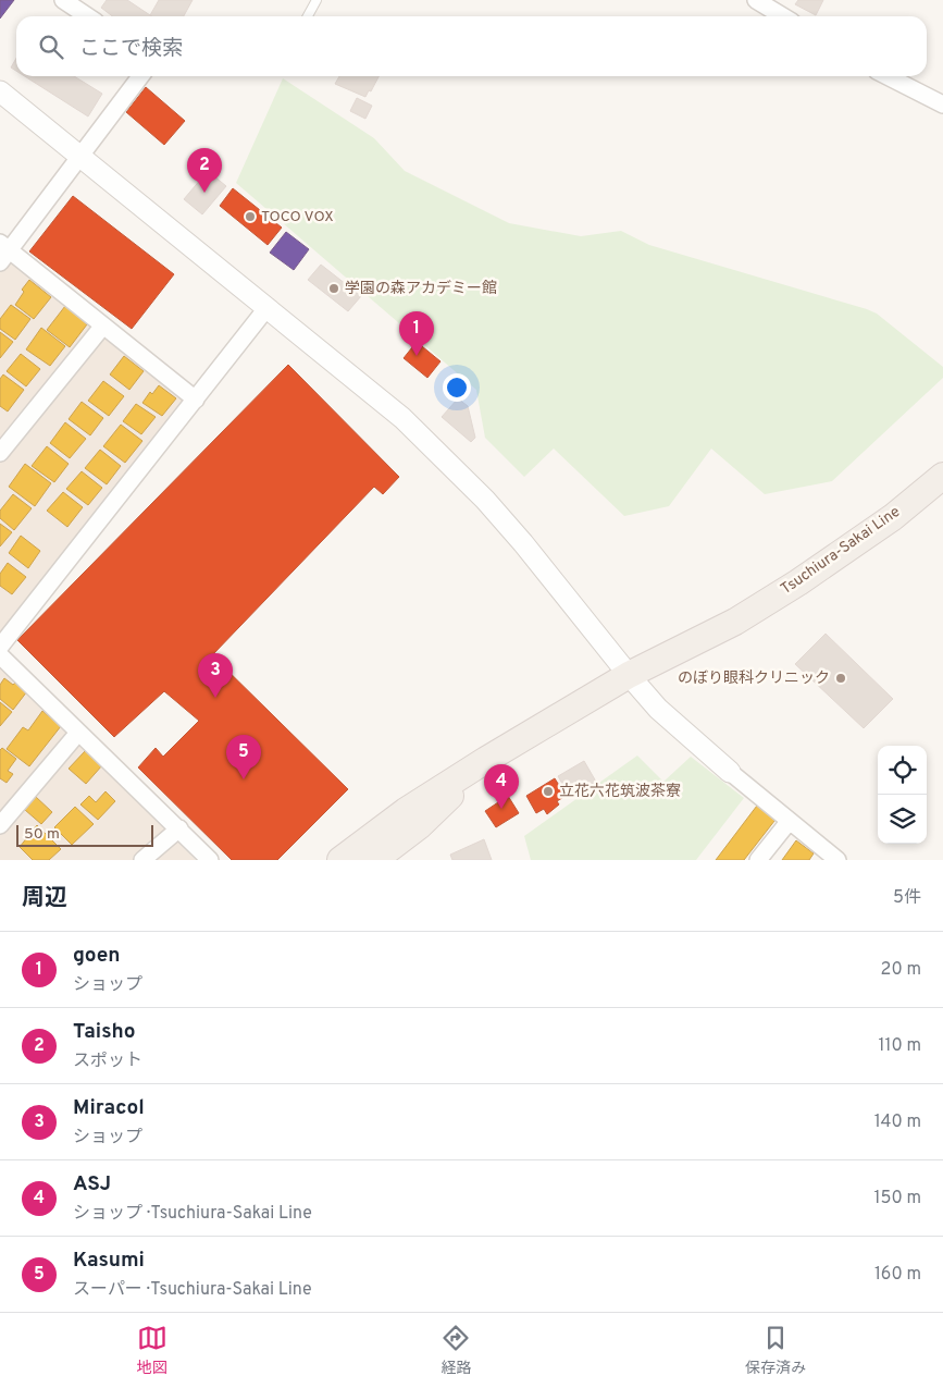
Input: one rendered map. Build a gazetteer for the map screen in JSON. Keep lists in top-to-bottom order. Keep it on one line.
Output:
{"streets":{"main road":["Tsuchiura-Sakai Line"]},"places":["TOCO VOX","学園の森アカデミー館","のぼり眼科クリニック","立花六花筑波茶寮"],"scale_bar":"50 m","page":{"search":"ここで検索","pins":["2","1","3","5","4"],"scale":"50 m","heading":["周辺","5件"],"list":[{"mark":"1","name":"goen","note":"ショップ","value":"20 m"},{"mark":"2","name":"Taisho","note":"スポット","value":"110 m"},{"mark":"3","name":"Miracol","note":"ショップ","value":"140 m"},{"mark":"4","name":"ASJ","note":"ショップ · Tsuchiura-Sakai Line","value":"150 m"},{"mark":"5","name":"Kasumi","note":"スーパー · Tsuchiura-Sakai Line","value":"160 m"}],"nav":["地図","経路","保存済み"]}}
